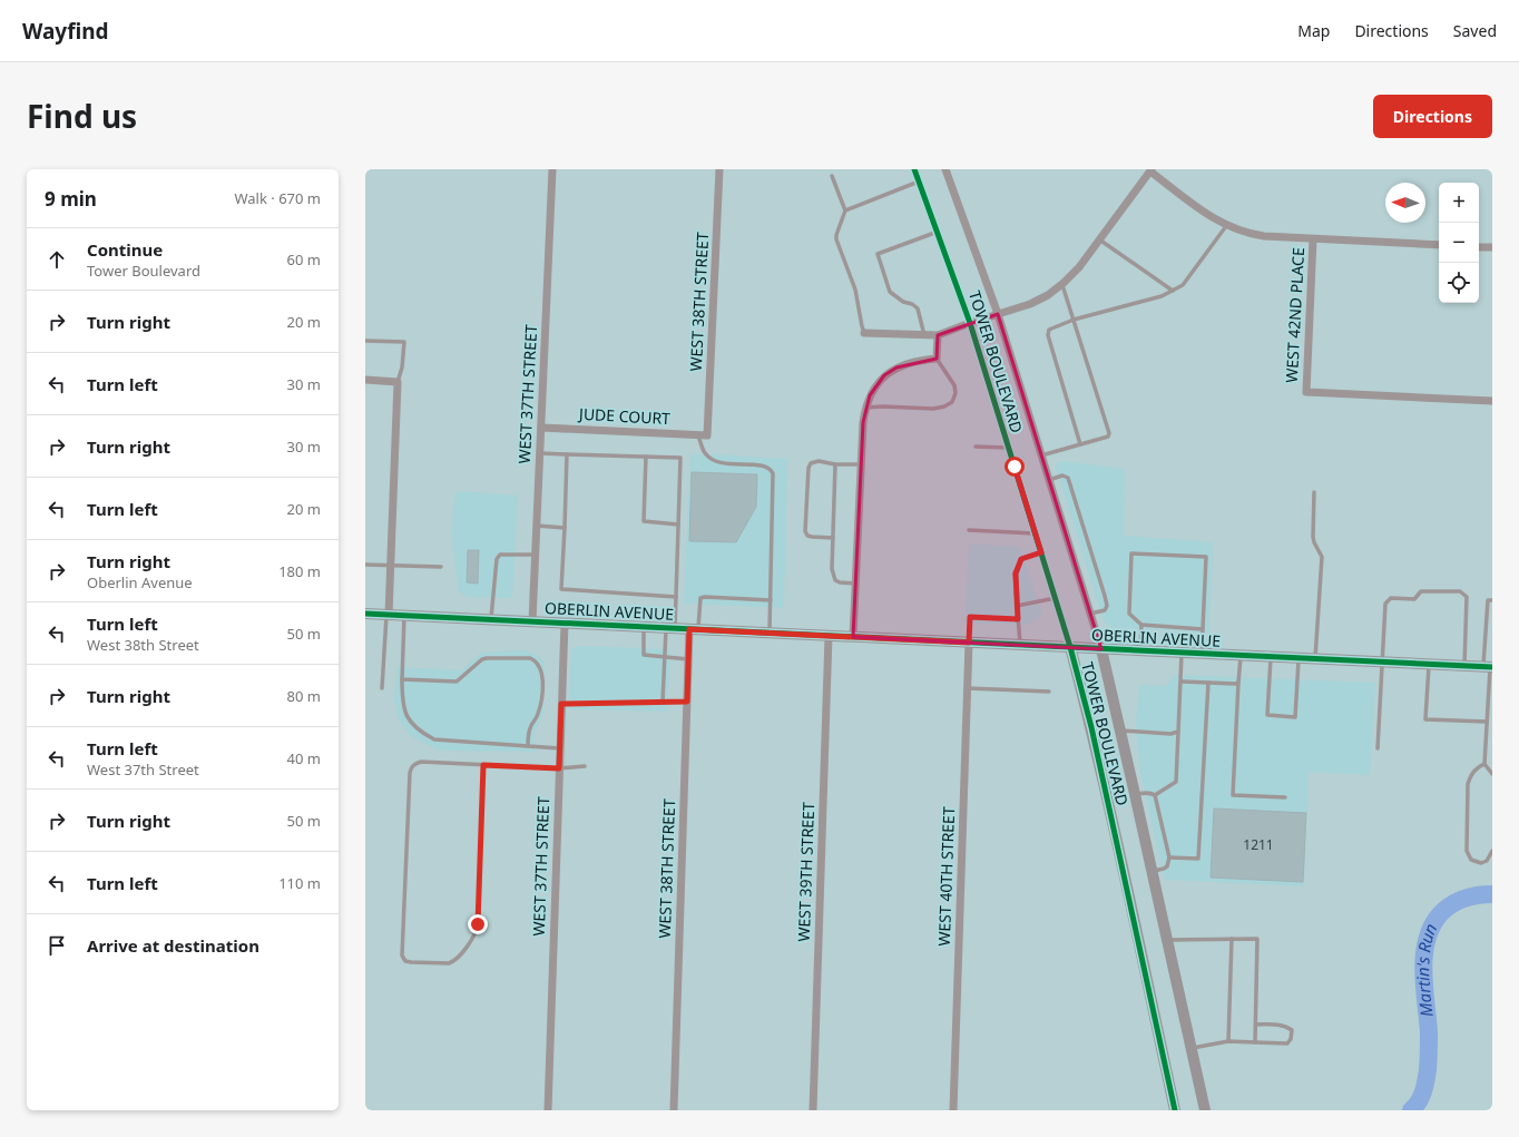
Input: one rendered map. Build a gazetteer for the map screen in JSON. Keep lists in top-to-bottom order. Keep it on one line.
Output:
{"streets":{"street":["WEST 38TH STREET","WEST 42ND PLACE","TOWER BOULEVARD","WEST 37TH STREET","JUDE COURT","OBERLIN AVENUE","WEST 39TH STREET","WEST 40TH STREET"]},"crossings":[["WEST 38TH STREET","JUDE COURT"],["WEST 38TH STREET","OBERLIN AVENUE"],["TOWER BOULEVARD","OBERLIN AVENUE"],["WEST 37TH STREET","JUDE COURT"],["WEST 37TH STREET","OBERLIN AVENUE"],["OBERLIN AVENUE","WEST 39TH STREET"],["OBERLIN AVENUE","WEST 40TH STREET"]],"water":["Martin's Run"],"house_numbers":["1211"],"north":"left","page":{"header":"Wayfind","nav":["Map","Directions","Saved"],"title":"Find us","buttons":"Directions","heading":["9 min","Walk · 670 m"],"map_buttons":["+","−"],"list":[["Continue","Tower Boulevard","60 m"],["Turn right","20 m"],["Turn left","30 m"],["Turn right","30 m"],["Turn left","20 m"],["Turn right","Oberlin Avenue","180 m"],["Turn left","West 38th Street","50 m"],["Turn right","80 m"],["Turn left","West 37th Street","40 m"],["Turn right","50 m"],["Turn left","110 m"],"Arrive at destination"]}}
